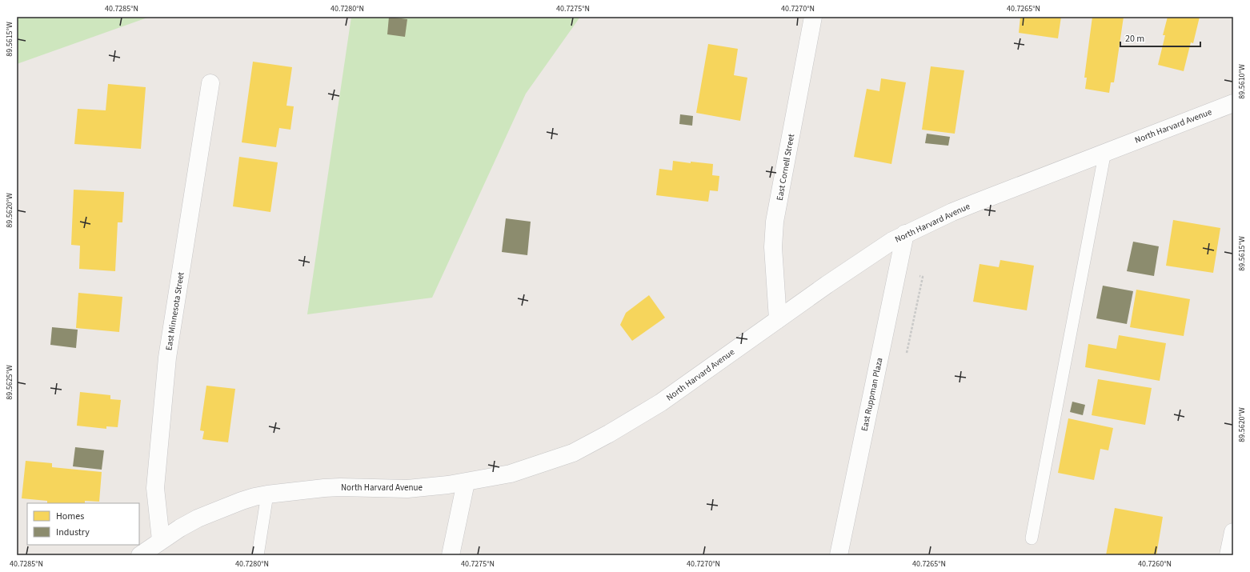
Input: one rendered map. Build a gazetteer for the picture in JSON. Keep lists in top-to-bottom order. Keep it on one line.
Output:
{"streets":{"street":["North Harvard Avenue","East Cornell Street","East Minnesota Street","East Ruppman Plaza"]},"crossings":[["North Harvard Avenue","East Cornell Street"],["North Harvard Avenue","East Minnesota Street"],["North Harvard Avenue","East Ruppman Plaza"]],"legend":["Homes","Industry"],"scale_bar":"20 m","coordinates":["40.7285°N","40.7280°N","40.7275°N","40.7270°N","40.7265°N","89.5615°W","89.5610°W","89.5620°W","89.5625°W","40.7260°N"]}
